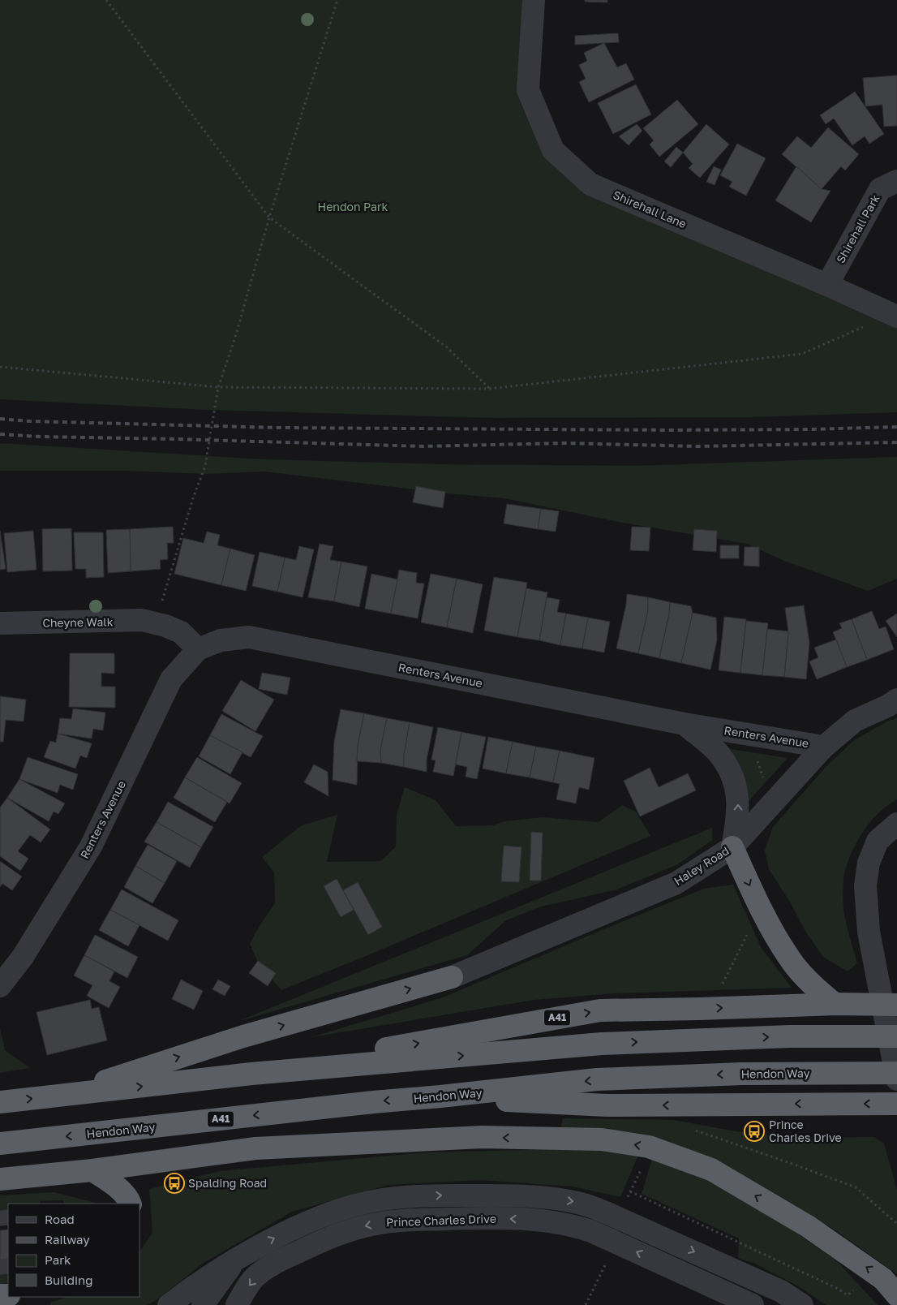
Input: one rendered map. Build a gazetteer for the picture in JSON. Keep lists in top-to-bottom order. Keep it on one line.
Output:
{"streets":{"highway":["A41","Hendon Way"],"street":["Shirehall Lane","Shirehall Park","Cheyne Walk","Renters Avenue","Haley Road","Prince Charles Drive"]},"crossings":[["Shirehall Lane","Shirehall Park"],["Renters Avenue","Haley Road"],["A41","Hendon Way"]],"parks":["Hendon Park"],"places":{"bus stop":["Prince Charles Drive","Spalding Road"]},"legend":["Road","Railway","Park","Building"]}
